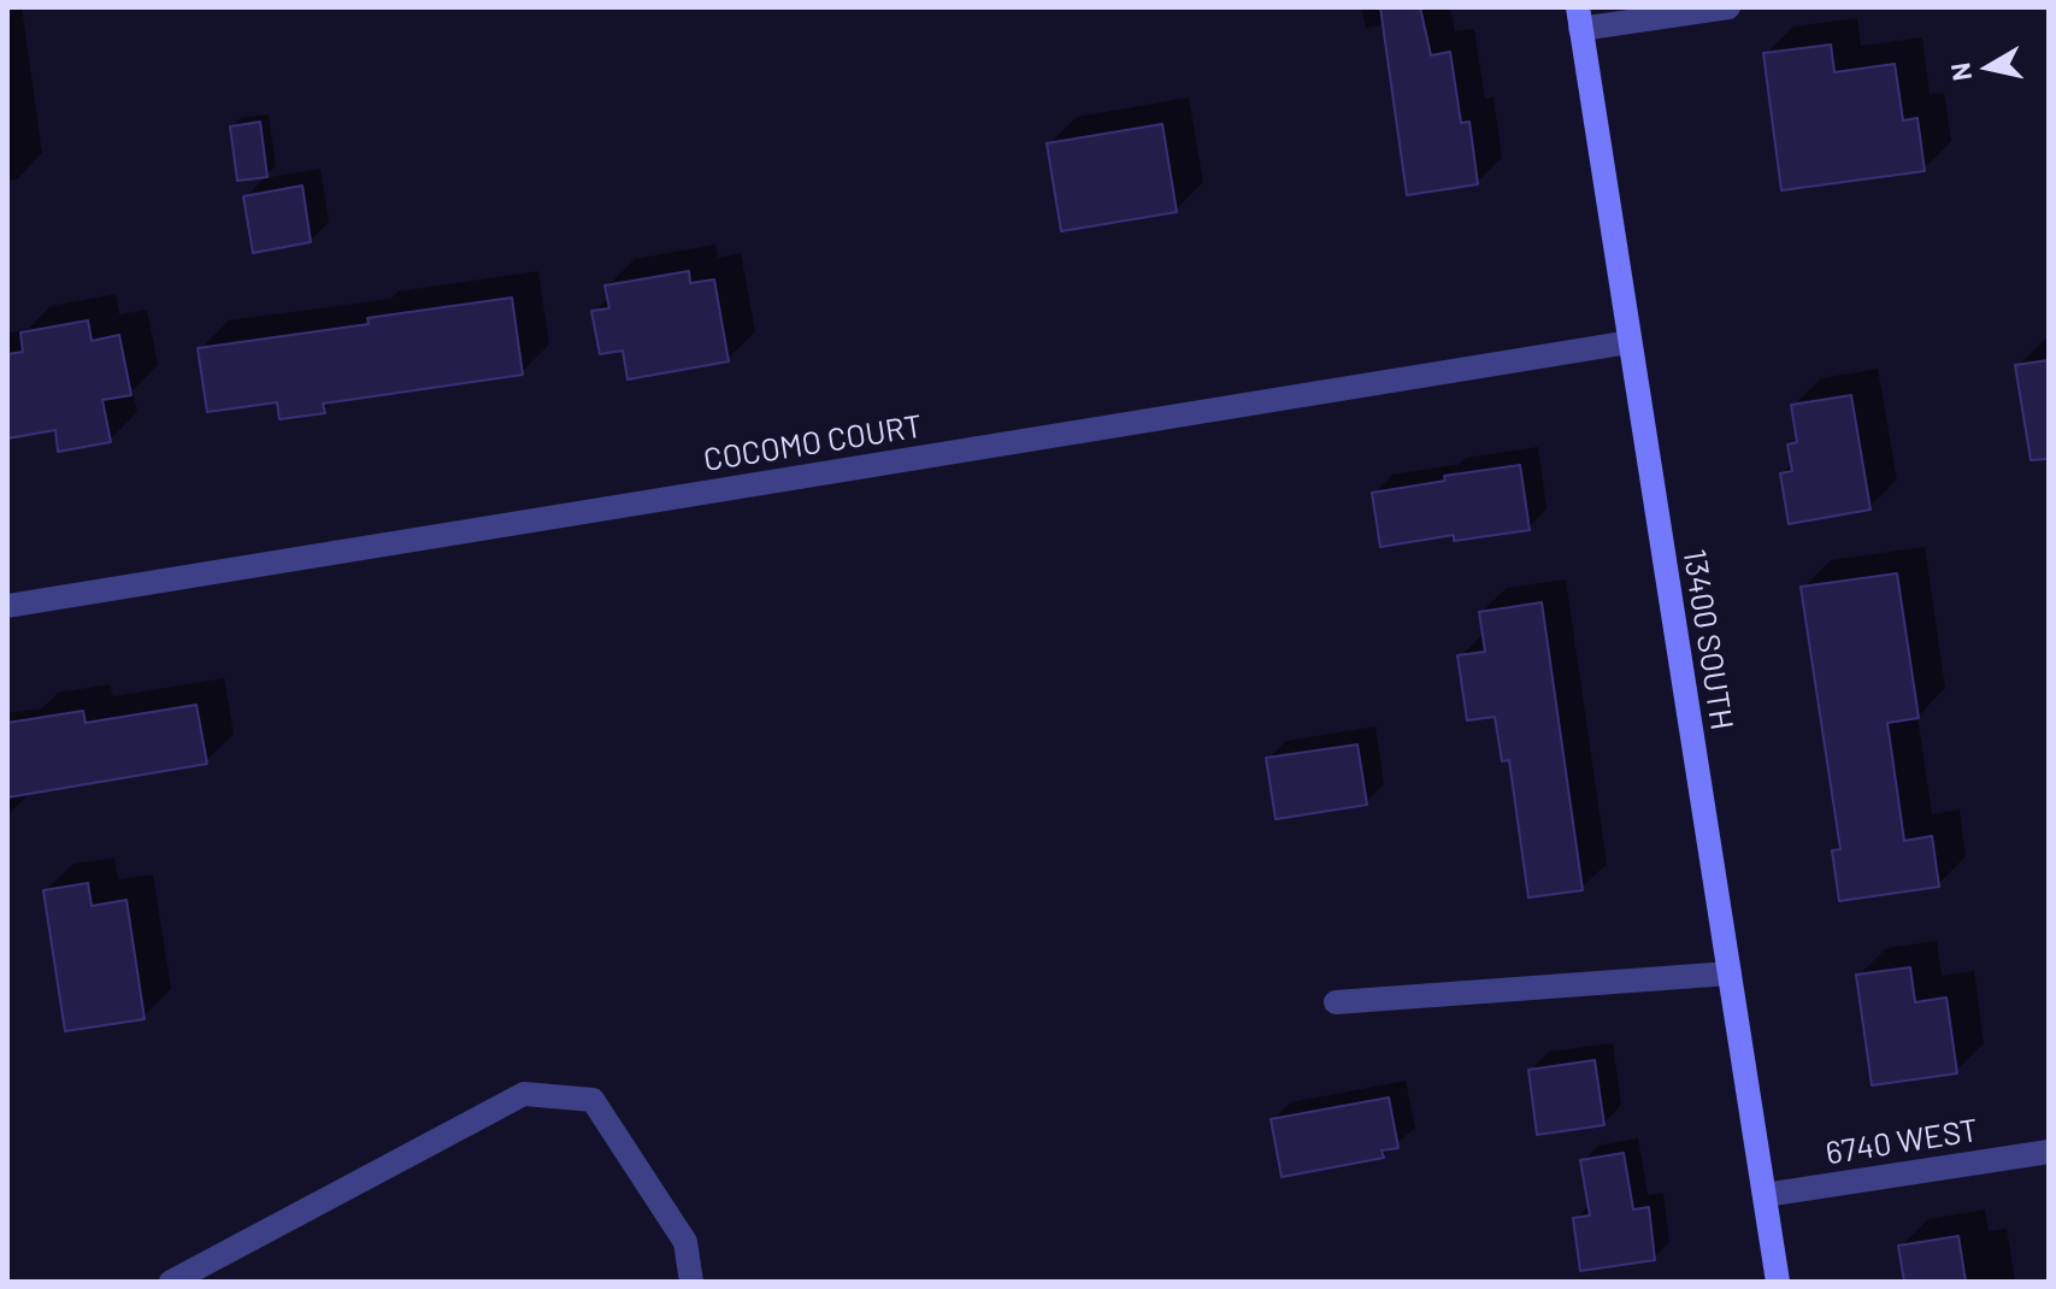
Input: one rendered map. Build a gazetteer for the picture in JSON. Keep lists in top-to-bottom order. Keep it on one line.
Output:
{"streets":{"street":["COCOMO COURT","13400 SOUTH","6740 WEST"]},"crossings":[["COCOMO COURT","13400 SOUTH"],["13400 SOUTH","6740 WEST"]],"north":"left"}
